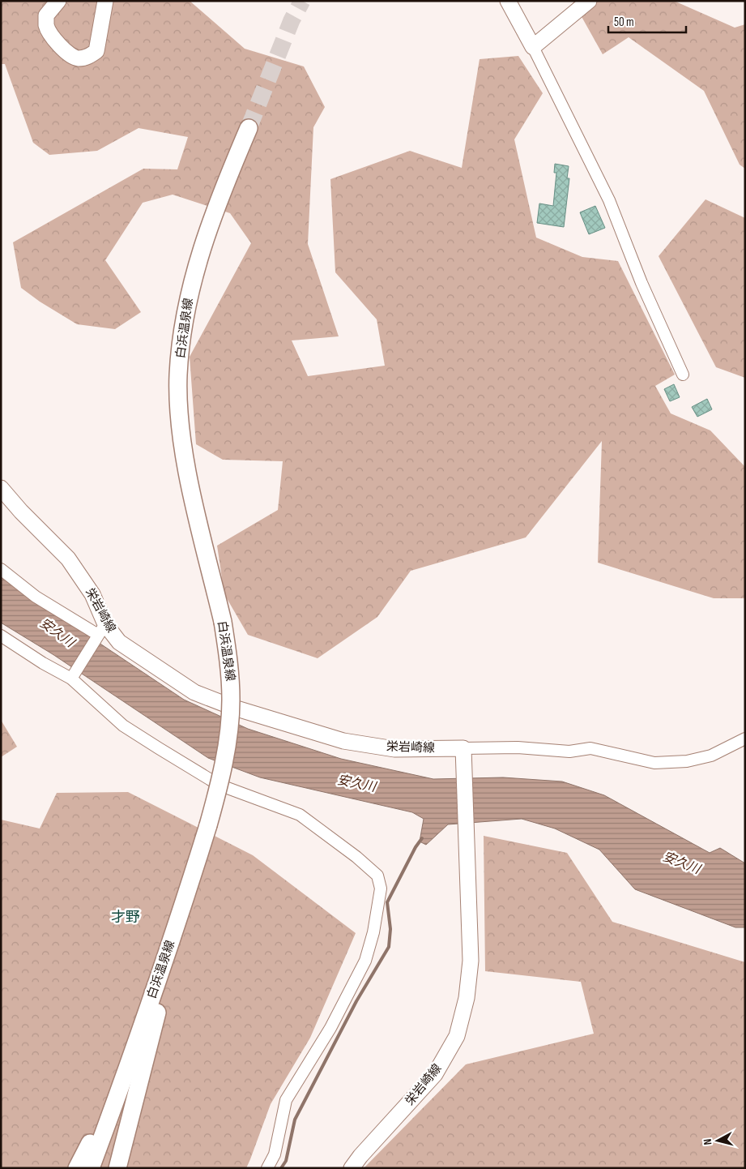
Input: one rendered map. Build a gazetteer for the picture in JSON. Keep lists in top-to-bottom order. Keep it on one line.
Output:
{"streets":{"main road":["白浜温泉線","栄岩崎線"]},"districts":["才野"],"water":["安久川"],"scale_bar":"50 m","north":"left"}
